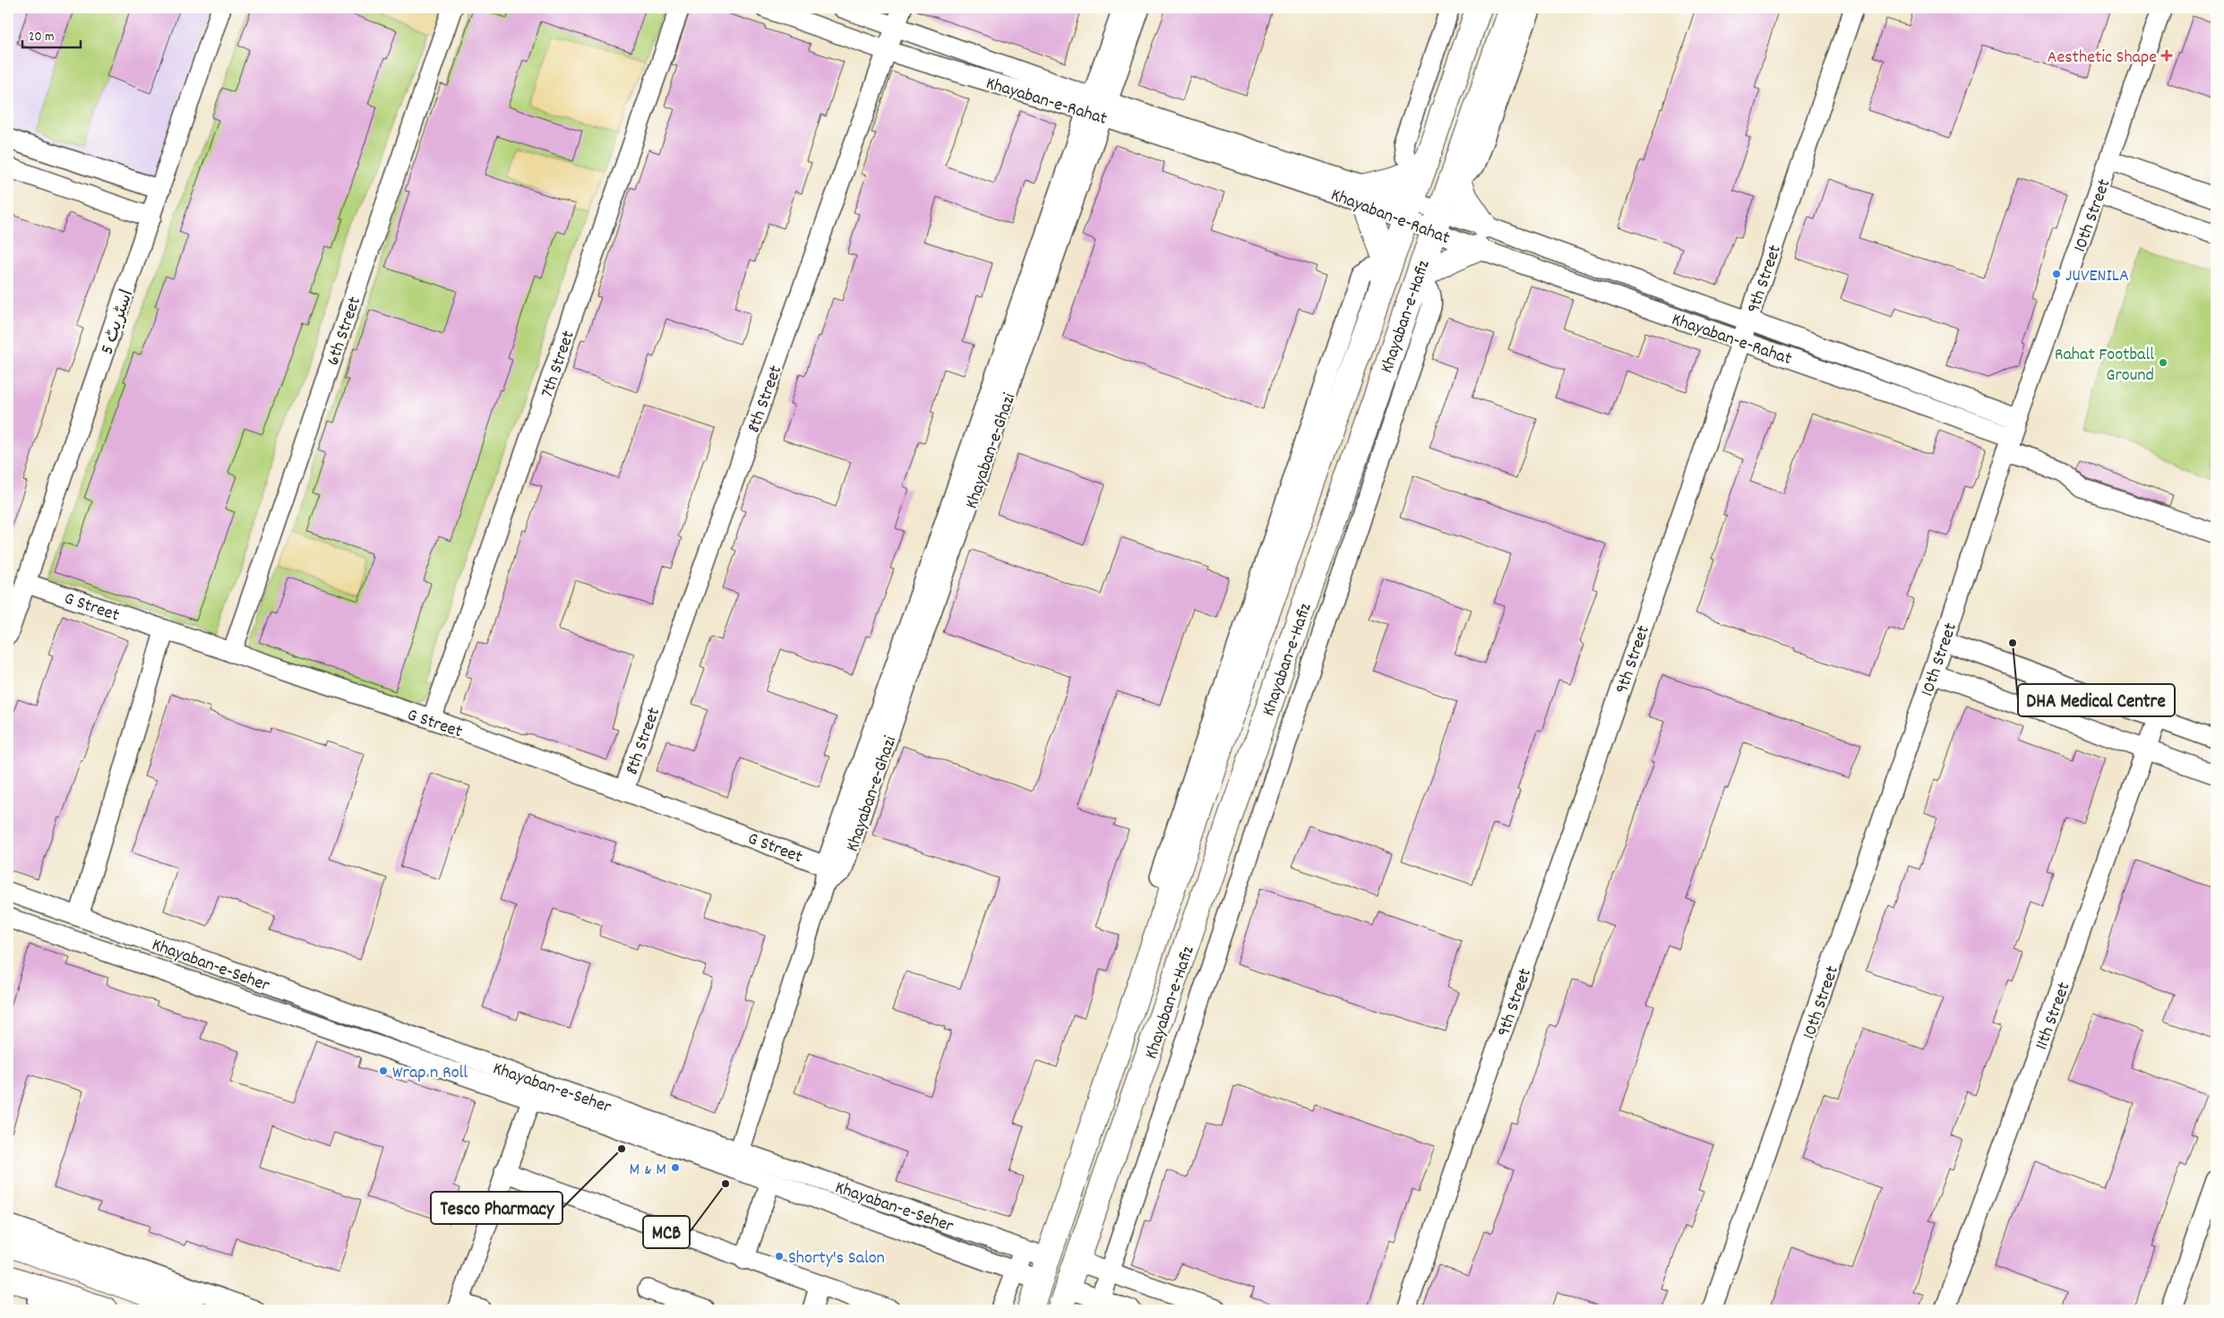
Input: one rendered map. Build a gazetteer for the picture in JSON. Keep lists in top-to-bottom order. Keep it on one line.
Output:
{"streets":{"main road":["Khayaban-e-Hafiz"],"street":["Khayaban-e-Rahat","10th Street","9th Street","اسٹریٹ 5","6th Street","7th Street","8th Street","Khayaban-e-Ghazi","G Street","Khayaban-e-Seher","11th Street"]},"crossings":[["Khayaban-e-Rahat","10th Street"],["Khayaban-e-Rahat","9th Street"],["Khayaban-e-Rahat","Khayaban-e-Hafiz"],["Khayaban-e-Rahat","8th Street"],["Khayaban-e-Rahat","Khayaban-e-Ghazi"],["Khayaban-e-Hafiz","Khayaban-e-Seher"],["اسٹریٹ 5","G Street"],["6th Street","G Street"],["7th Street","G Street"],["8th Street","G Street"],["Khayaban-e-Ghazi","G Street"],["Khayaban-e-Ghazi","Khayaban-e-Seher"]],"places":{"health":["Aesthetic Shape"],"other":["JUVENILA","Rahat Football Ground","DHA Medical Centre","Wrap n Roll","Tesco Pharmacy","M & M","MCB","Shorty's Salon"]},"scale_bar":"20 m"}
